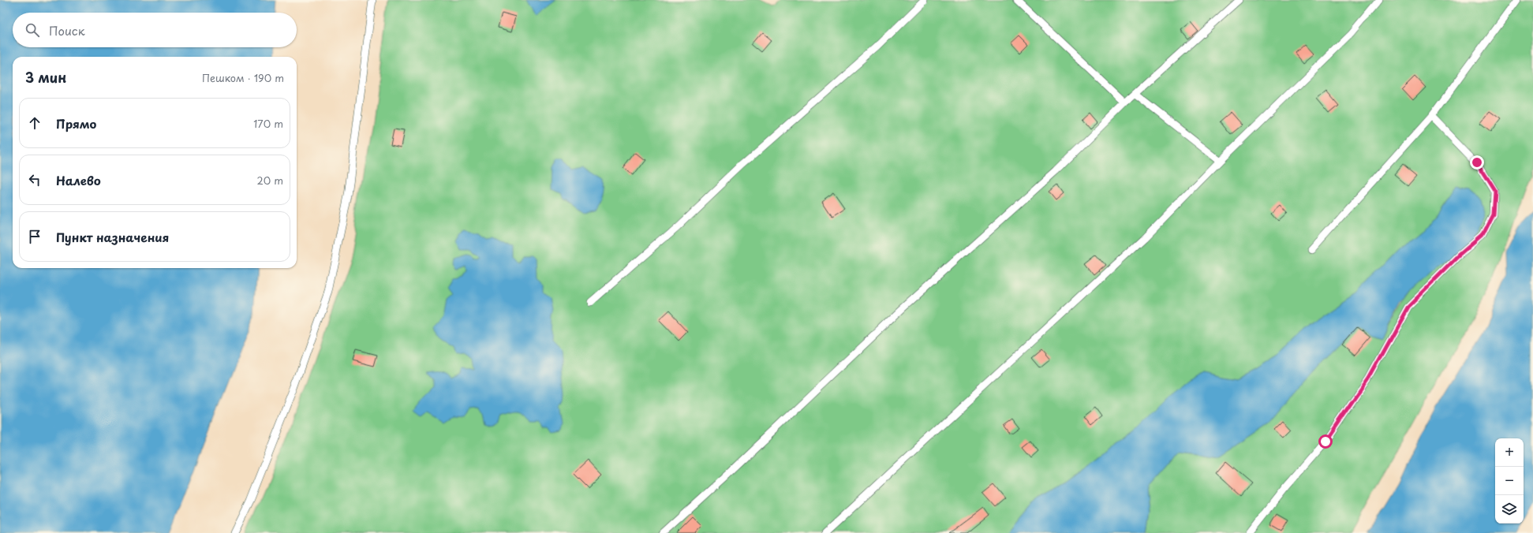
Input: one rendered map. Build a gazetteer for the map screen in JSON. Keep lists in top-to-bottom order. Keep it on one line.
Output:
{"page":{"search":"Поиск","heading":["3 мин","Пешком · 190 m"],"list":[["Прямо","170 m"],["Налево","20 m"],"Пункт назначения"],"map_buttons":["+","−"]}}
